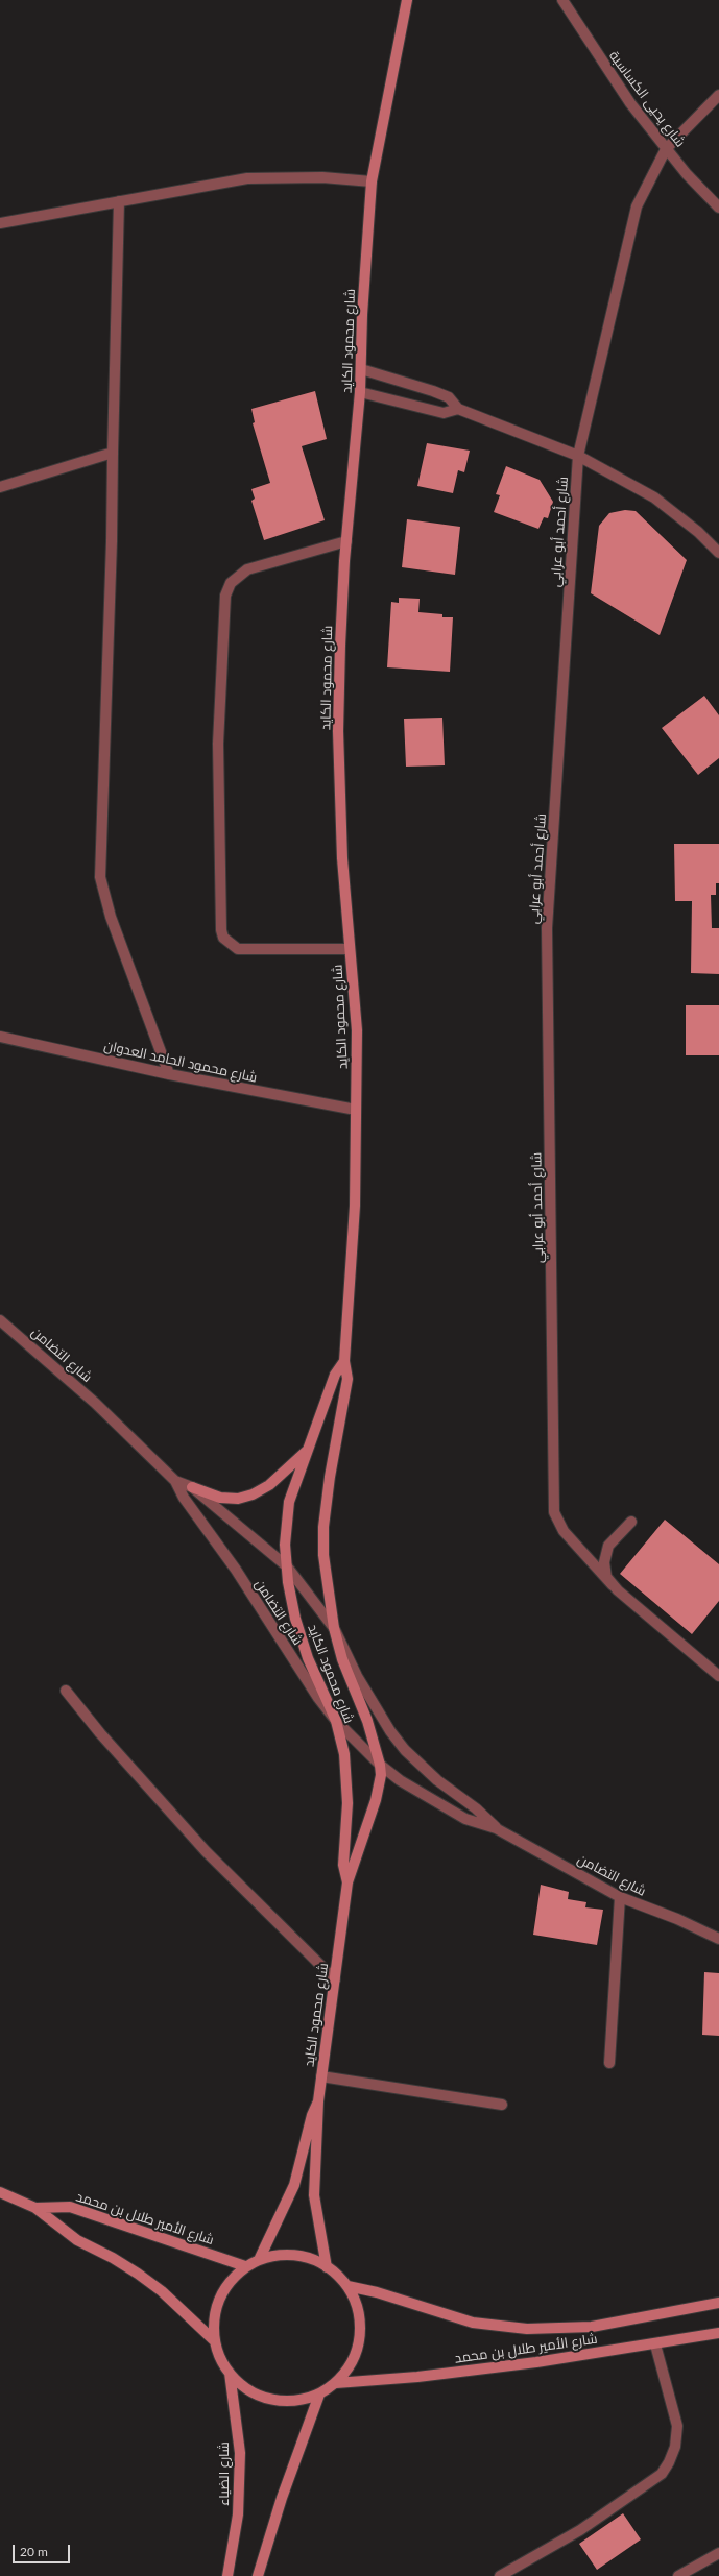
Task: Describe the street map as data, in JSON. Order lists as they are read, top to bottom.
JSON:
{
  "streets": {
    "street": [
      "شارع يحيى الكساسبة",
      "شارع محمود الكايد",
      "شارع أحمد أبو عرابي",
      "شارع محمود الحامد العدوان",
      "شارع التضامن",
      "شارع الأمير طلال بن محمد",
      "شارع الضياء"
    ]
  },
  "crossings": [
    ["شارع يحيى الكساسبة", "شارع أحمد أبو عرابي"],
    ["شارع محمود الكايد", "شارع محمود الحامد العدوان"],
    ["شارع محمود الكايد", "شارع التضامن"],
    ["شارع محمود الكايد", "شارع الأمير طلال بن محمد"],
    ["شارع محمود الكايد", "شارع الضياء"],
    ["شارع الأمير طلال بن محمد", "شارع الضياء"]
  ],
  "scale_bar": "20 m"
}
